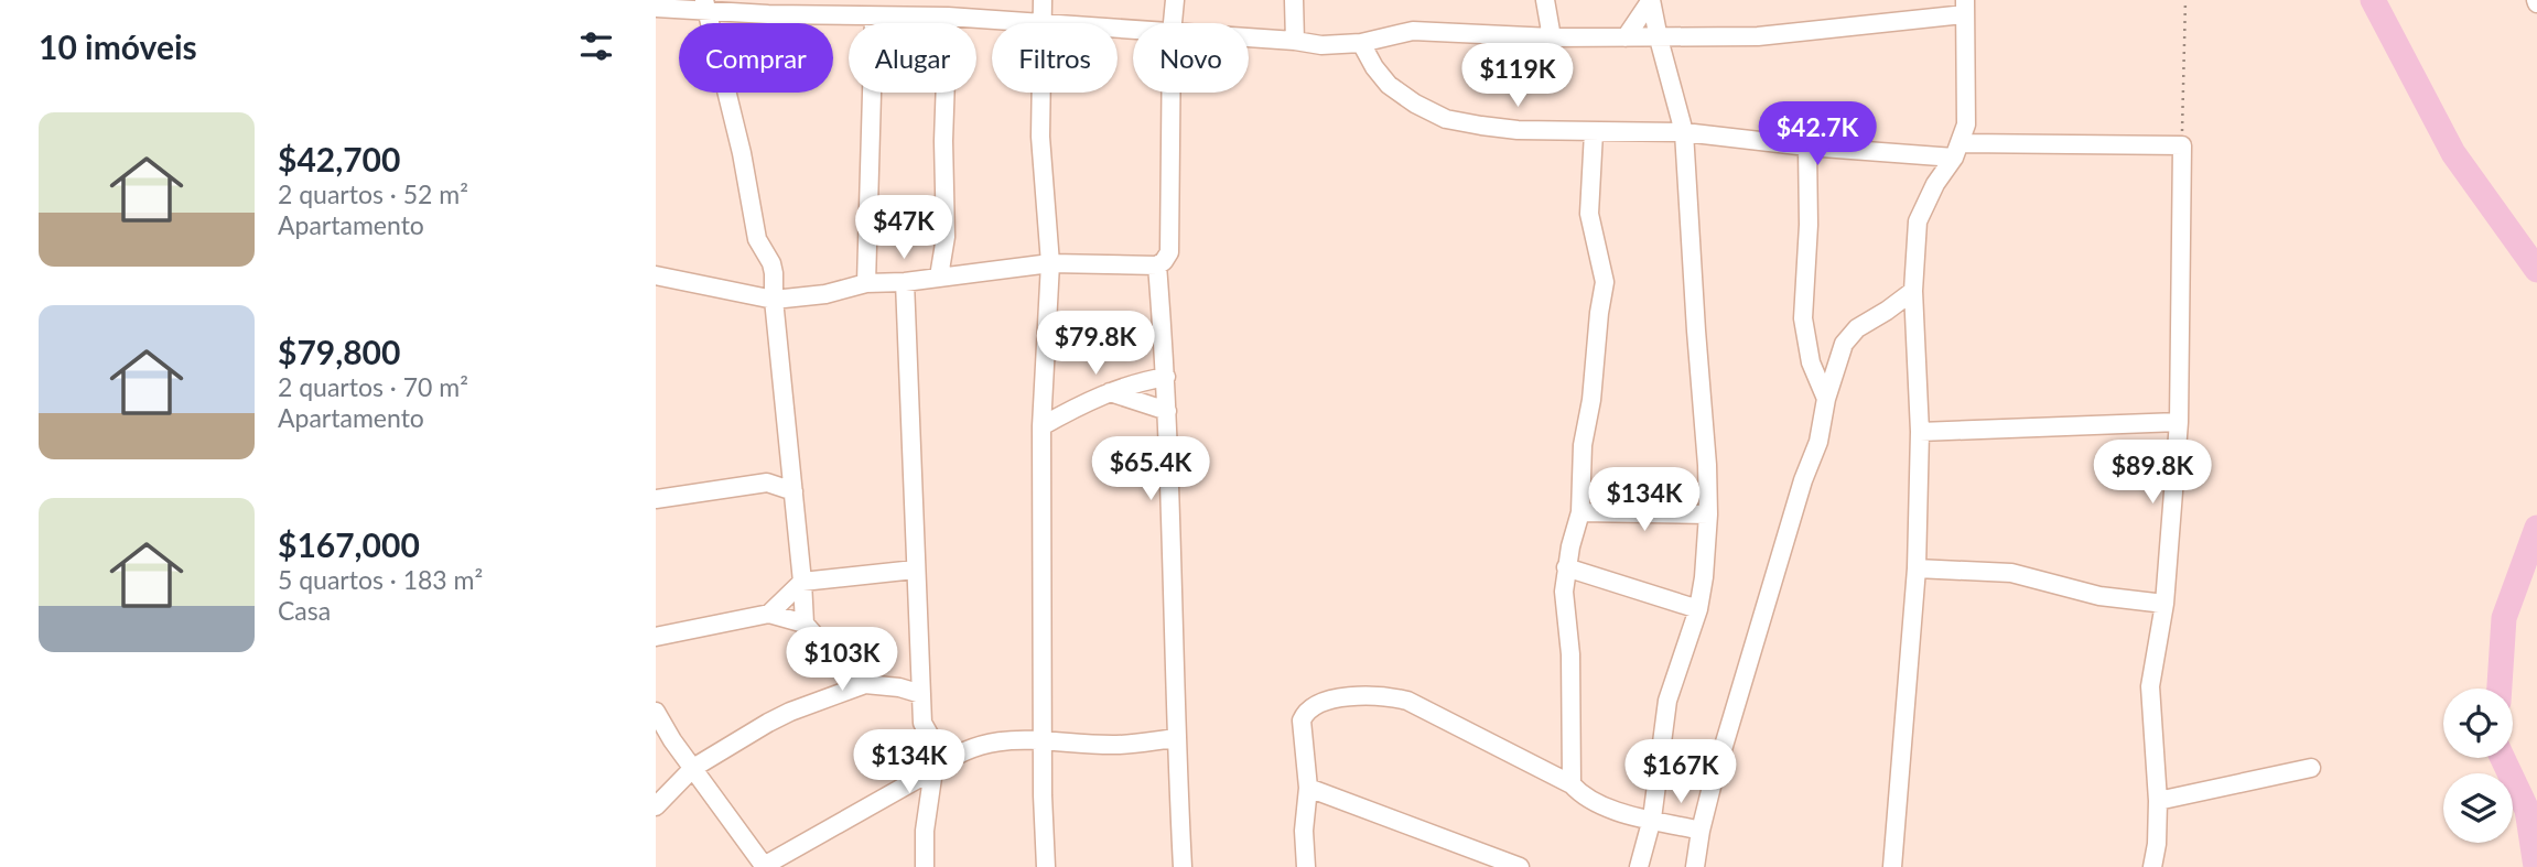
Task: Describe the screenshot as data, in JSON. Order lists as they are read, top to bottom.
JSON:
{
  "page": {
    "heading": "10 imóveis",
    "chip": [
      "Comprar",
      "Alugar",
      "Filtros",
      "Novo"
    ],
    "price": [
      "$119K",
      "$42.7K",
      "$47K",
      "$79.8K",
      "$65.4K",
      "$89.8K",
      "$134K",
      "$103K",
      "$134K",
      "$167K"
    ],
    "list": [
      {
        "name": "$42,700",
        "note": "2 quartos · 52 m² · Apartamento"
      },
      {
        "name": "$79,800",
        "note": "2 quartos · 70 m² · Apartamento"
      },
      {
        "name": "$167,000",
        "note": "5 quartos · 183 m² · Casa"
      }
    ]
  }
}
